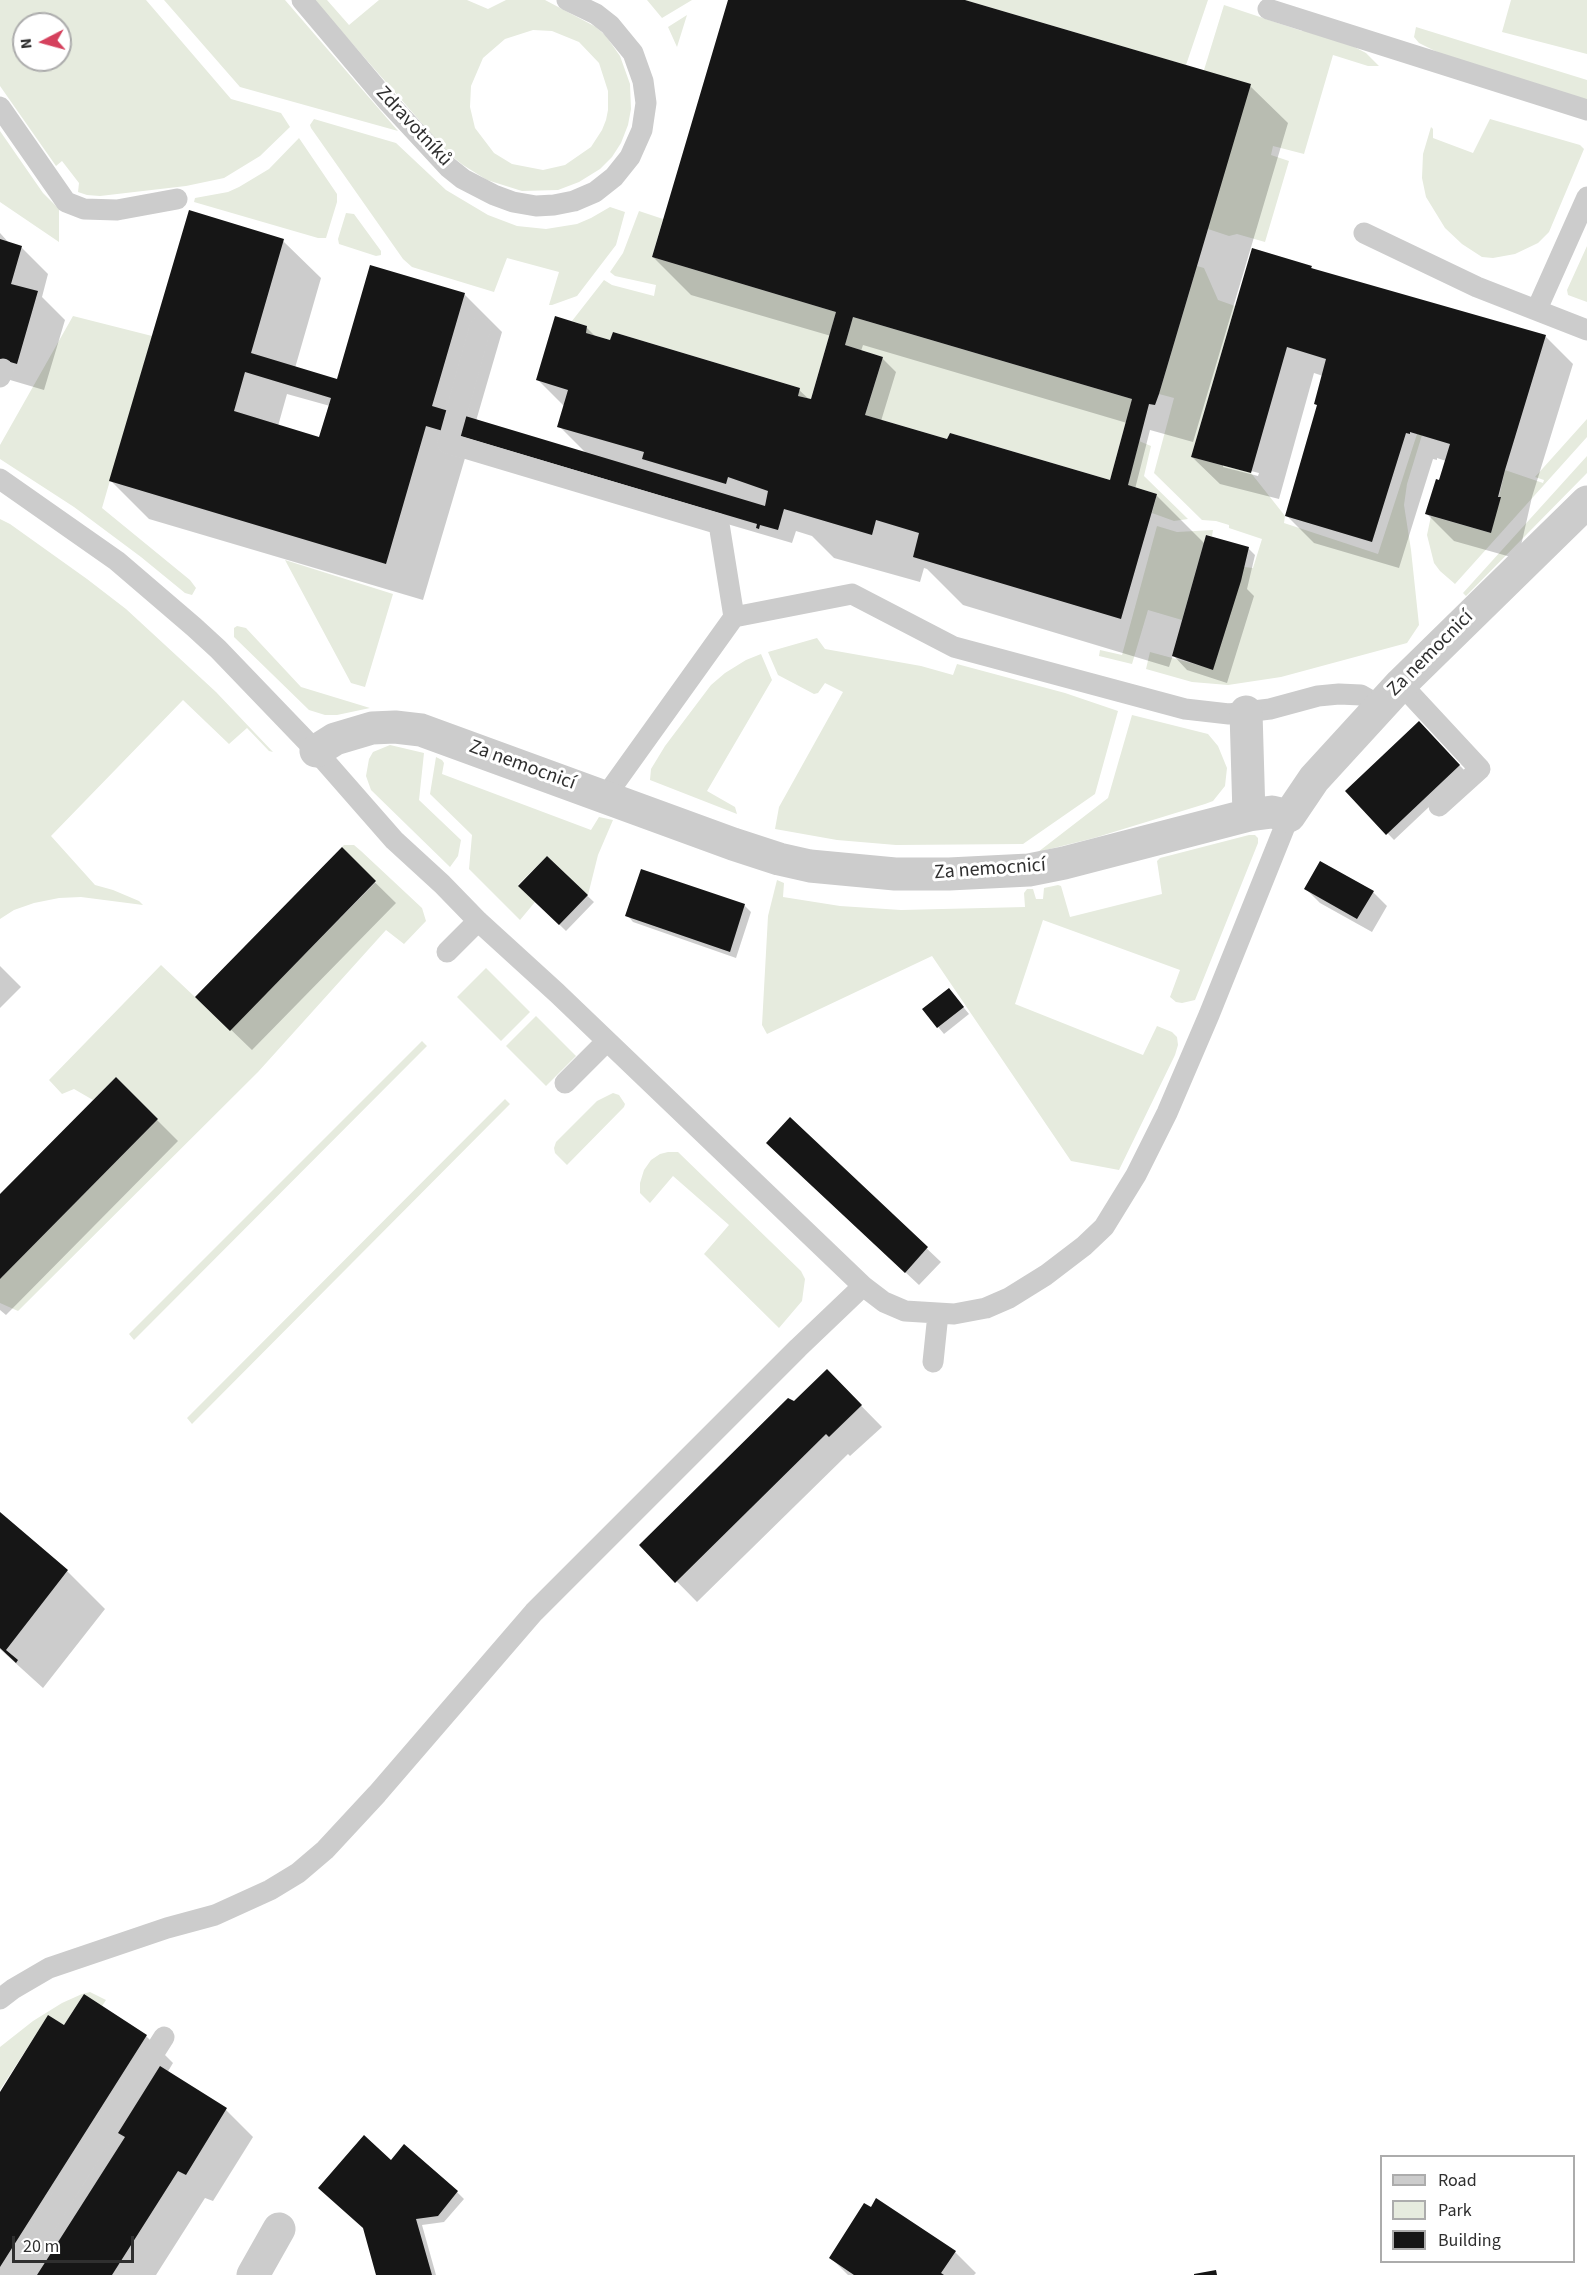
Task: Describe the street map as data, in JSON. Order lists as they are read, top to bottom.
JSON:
{
  "streets": {
    "street": ["Za nemocnicí"],
    "lane": ["Zdravotníků"]
  },
  "legend": ["Road", "Park", "Building"],
  "scale_bar": "20 m",
  "north": "left"
}
